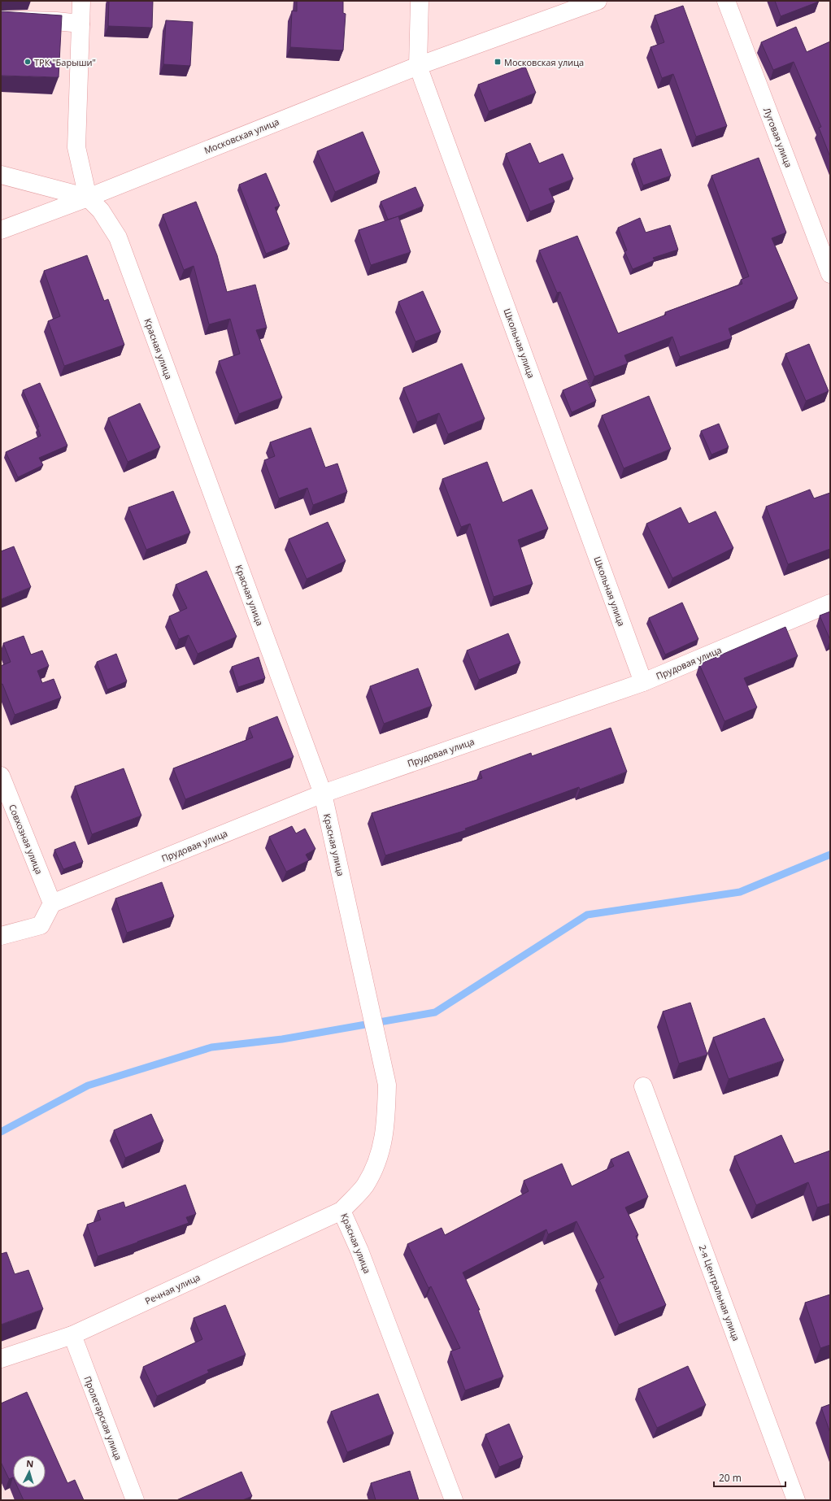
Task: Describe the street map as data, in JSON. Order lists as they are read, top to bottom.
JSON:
{
  "streets": {
    "street": [
      "Московская улица",
      "Луговая улица",
      "Школьная улица",
      "Красная улица",
      "Прудовая улица",
      "Совхозная улица",
      "Речная улица",
      "2-я Центральная улица",
      "Пролетарская улица"
    ]
  },
  "crossings": [
    ["Московская улица", "Школьная улица"],
    ["Московская улица", "Красная улица"],
    ["Школьная улица", "Прудовая улица"],
    ["Красная улица", "Прудовая улица"],
    ["Красная улица", "Речная улица"],
    ["Прудовая улица", "Совхозная улица"],
    ["Речная улица", "Пролетарская улица"]
  ],
  "places": {
    "other": ["ТРК \"Барыши\""],
    "transit": ["Московская улица"]
  },
  "scale_bar": "20 m",
  "north": "top"
}
